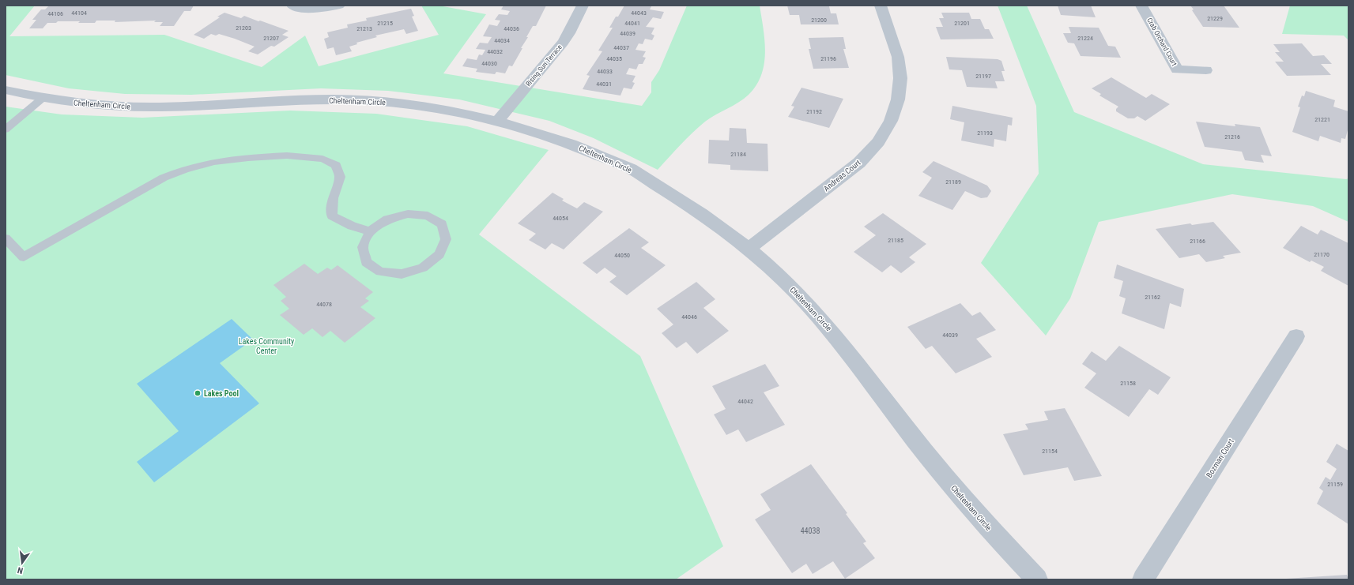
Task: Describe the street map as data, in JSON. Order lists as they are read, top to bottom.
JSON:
{
  "streets": {
    "street": [
      "Crab Orchard Court",
      "Rising Sun Terrace",
      "Cheltenham Circle",
      "Andreas Court",
      "Bozman Court"
    ]
  },
  "crossings": [
    ["Rising Sun Terrace", "Cheltenham Circle"],
    ["Cheltenham Circle", "Andreas Court"]
  ],
  "parks": ["Lakes Community Center"],
  "places": ["Lakes Pool"],
  "house_numbers": [
    "44104",
    "44043",
    "44106",
    "21229",
    "21200",
    "21215",
    "44041",
    "21201",
    "21203",
    "21213",
    "44036",
    "44039",
    "21207",
    "21224",
    "44034",
    "44037",
    "44032",
    "44035",
    "21196",
    "44030",
    "44033",
    "21197",
    "44031",
    "21192",
    "21221",
    "21193",
    "21216",
    "21184",
    "21189",
    "44054",
    "21185",
    "21166",
    "21170",
    "44050",
    "21162",
    "44078",
    "44046",
    "44039",
    "21158",
    "44042",
    "21154",
    "21159",
    "44038"
  ],
  "north": "bottom"
}
